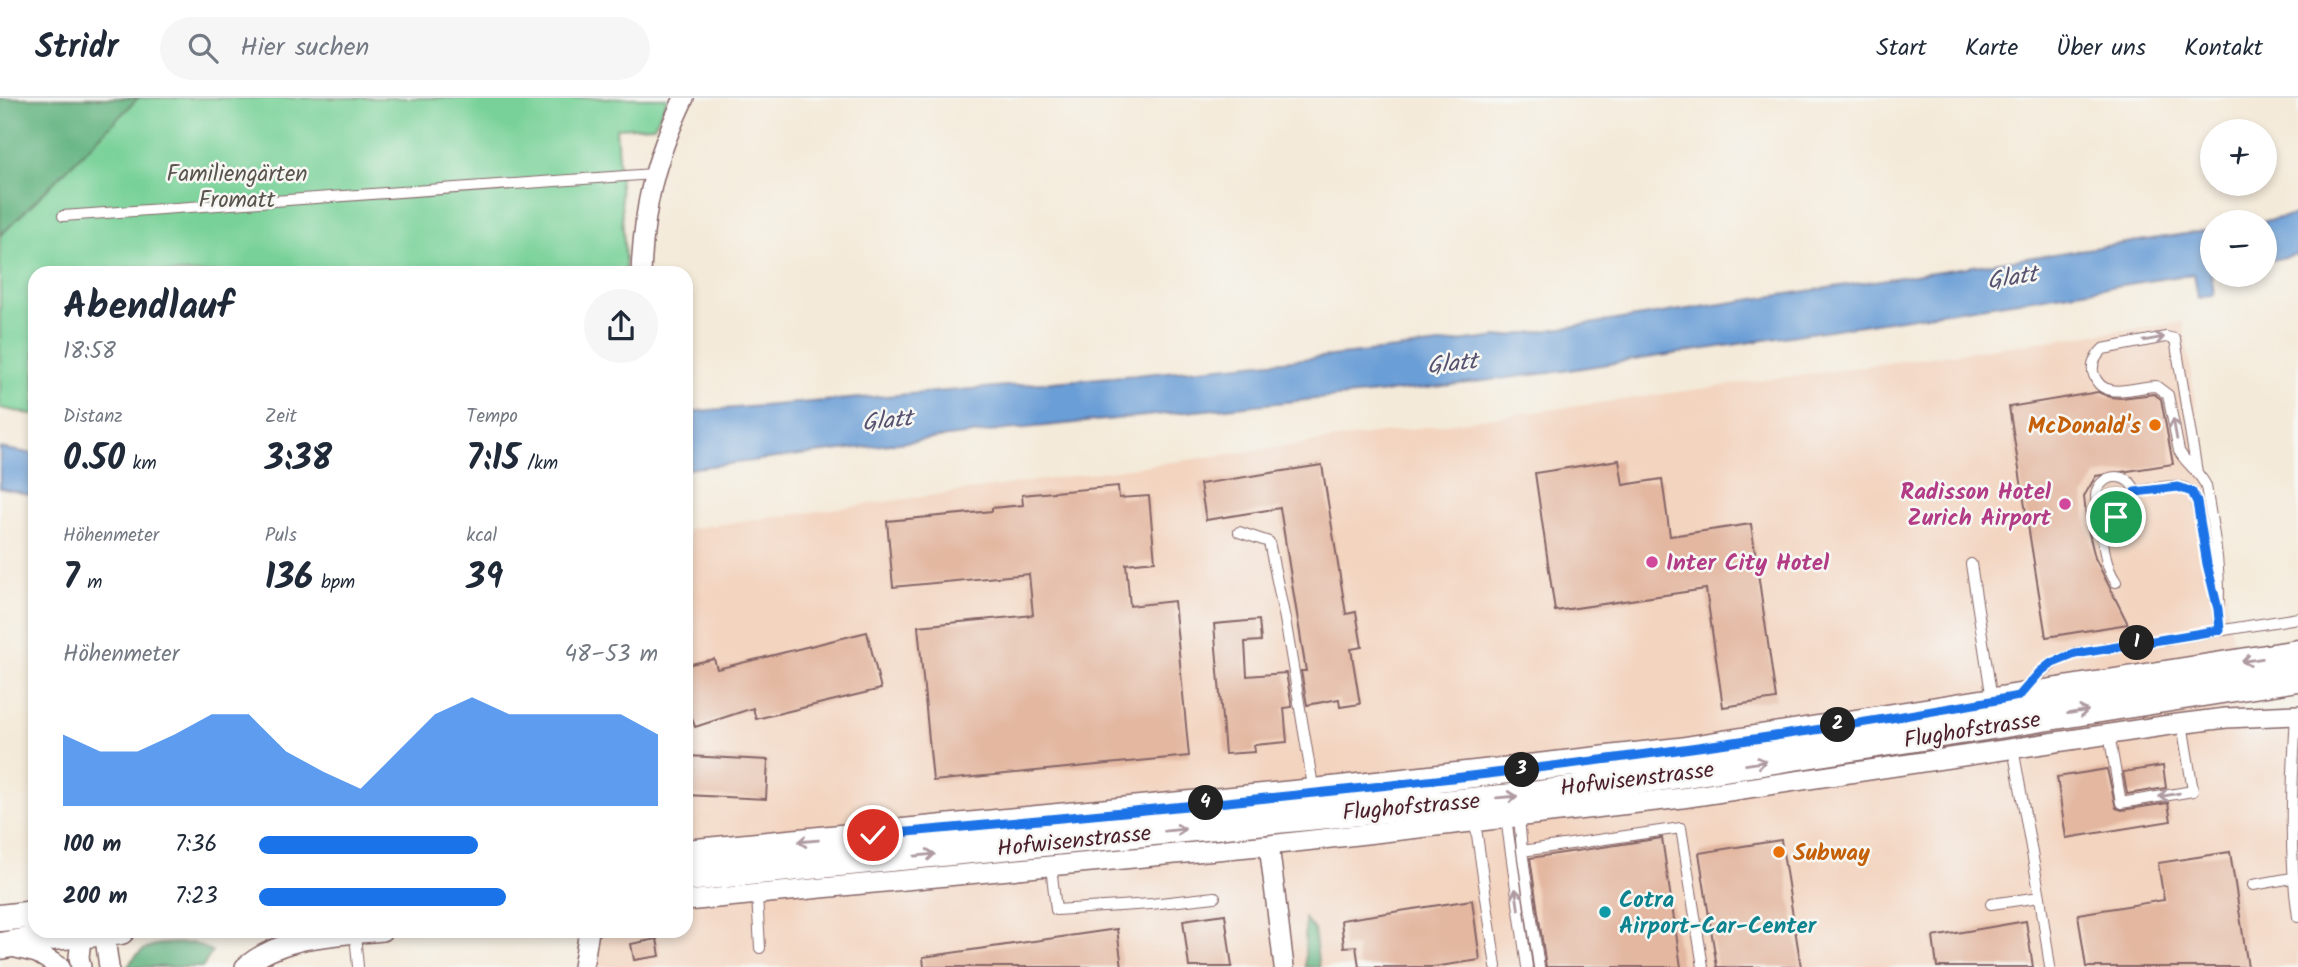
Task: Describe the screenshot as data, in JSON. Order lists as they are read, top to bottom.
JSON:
{
  "streets": {
    "main road": ["Flughofstrasse"],
    "street": ["Hofwisenstrasse"]
  },
  "water": ["Glatt"],
  "parks": ["Familiengärten Fromatt"],
  "places": [
    "McDonald's",
    "Radisson Hotel Zurich Airport",
    "Inter City Hotel",
    "Subway",
    "Cotra Airport-Car-Center"
  ],
  "page": {
    "header": "Stridr",
    "search": "Hier suchen",
    "nav": [
      "Start",
      "Karte",
      "Über uns",
      "Kontakt"
    ],
    "map_buttons": ["+", "−"],
    "heading": ["Abendlauf", "18:58"],
    "stats": [
      ["Distanz", "0.50 km"],
      ["Zeit", "3:38"],
      ["Tempo", "7:15 /km"],
      ["Höhenmeter", "7 m"],
      ["Puls", "136 bpm"],
      ["kcal", "39"]
    ],
    "chart": ["Höhenmeter", "48–53 m"],
    "pins": [
      "1",
      "2",
      "3",
      "4"
    ],
    "list": [
      {
        "name": "100 m",
        "note": "7:36"
      },
      {
        "name": "200 m",
        "note": "7:23"
      }
    ]
  }
}
